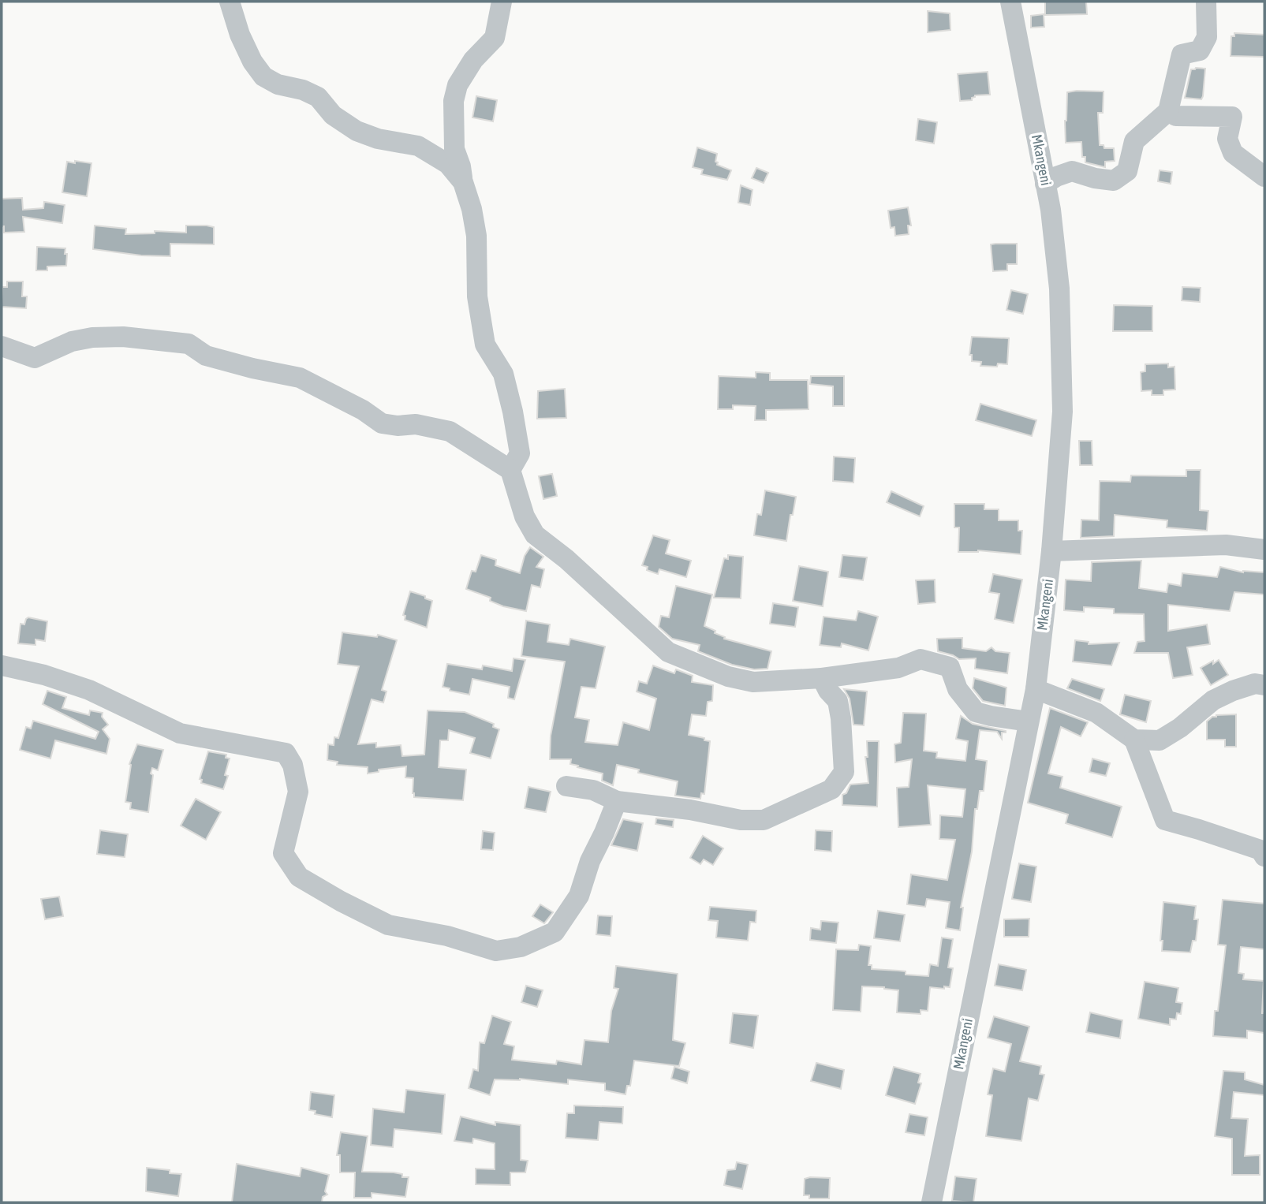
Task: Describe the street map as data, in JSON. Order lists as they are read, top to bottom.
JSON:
{
  "streets": {
    "street": ["Mkangeni"]
  }
}
